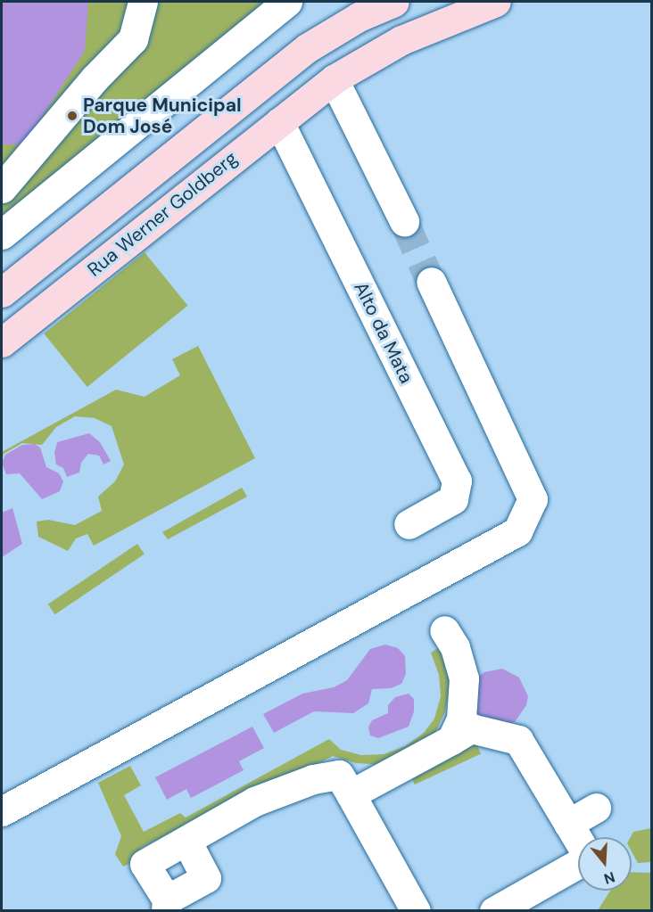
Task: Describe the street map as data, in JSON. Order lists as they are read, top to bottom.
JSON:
{
  "streets": {
    "main road": ["Rua Werner Goldberg"],
    "street": ["Alto da Mata"]
  },
  "crossings": [
    ["Rua Werner Goldberg", "Alto da Mata"]
  ],
  "places": ["Parque Municipal Dom José"],
  "north": "bottom"
}
